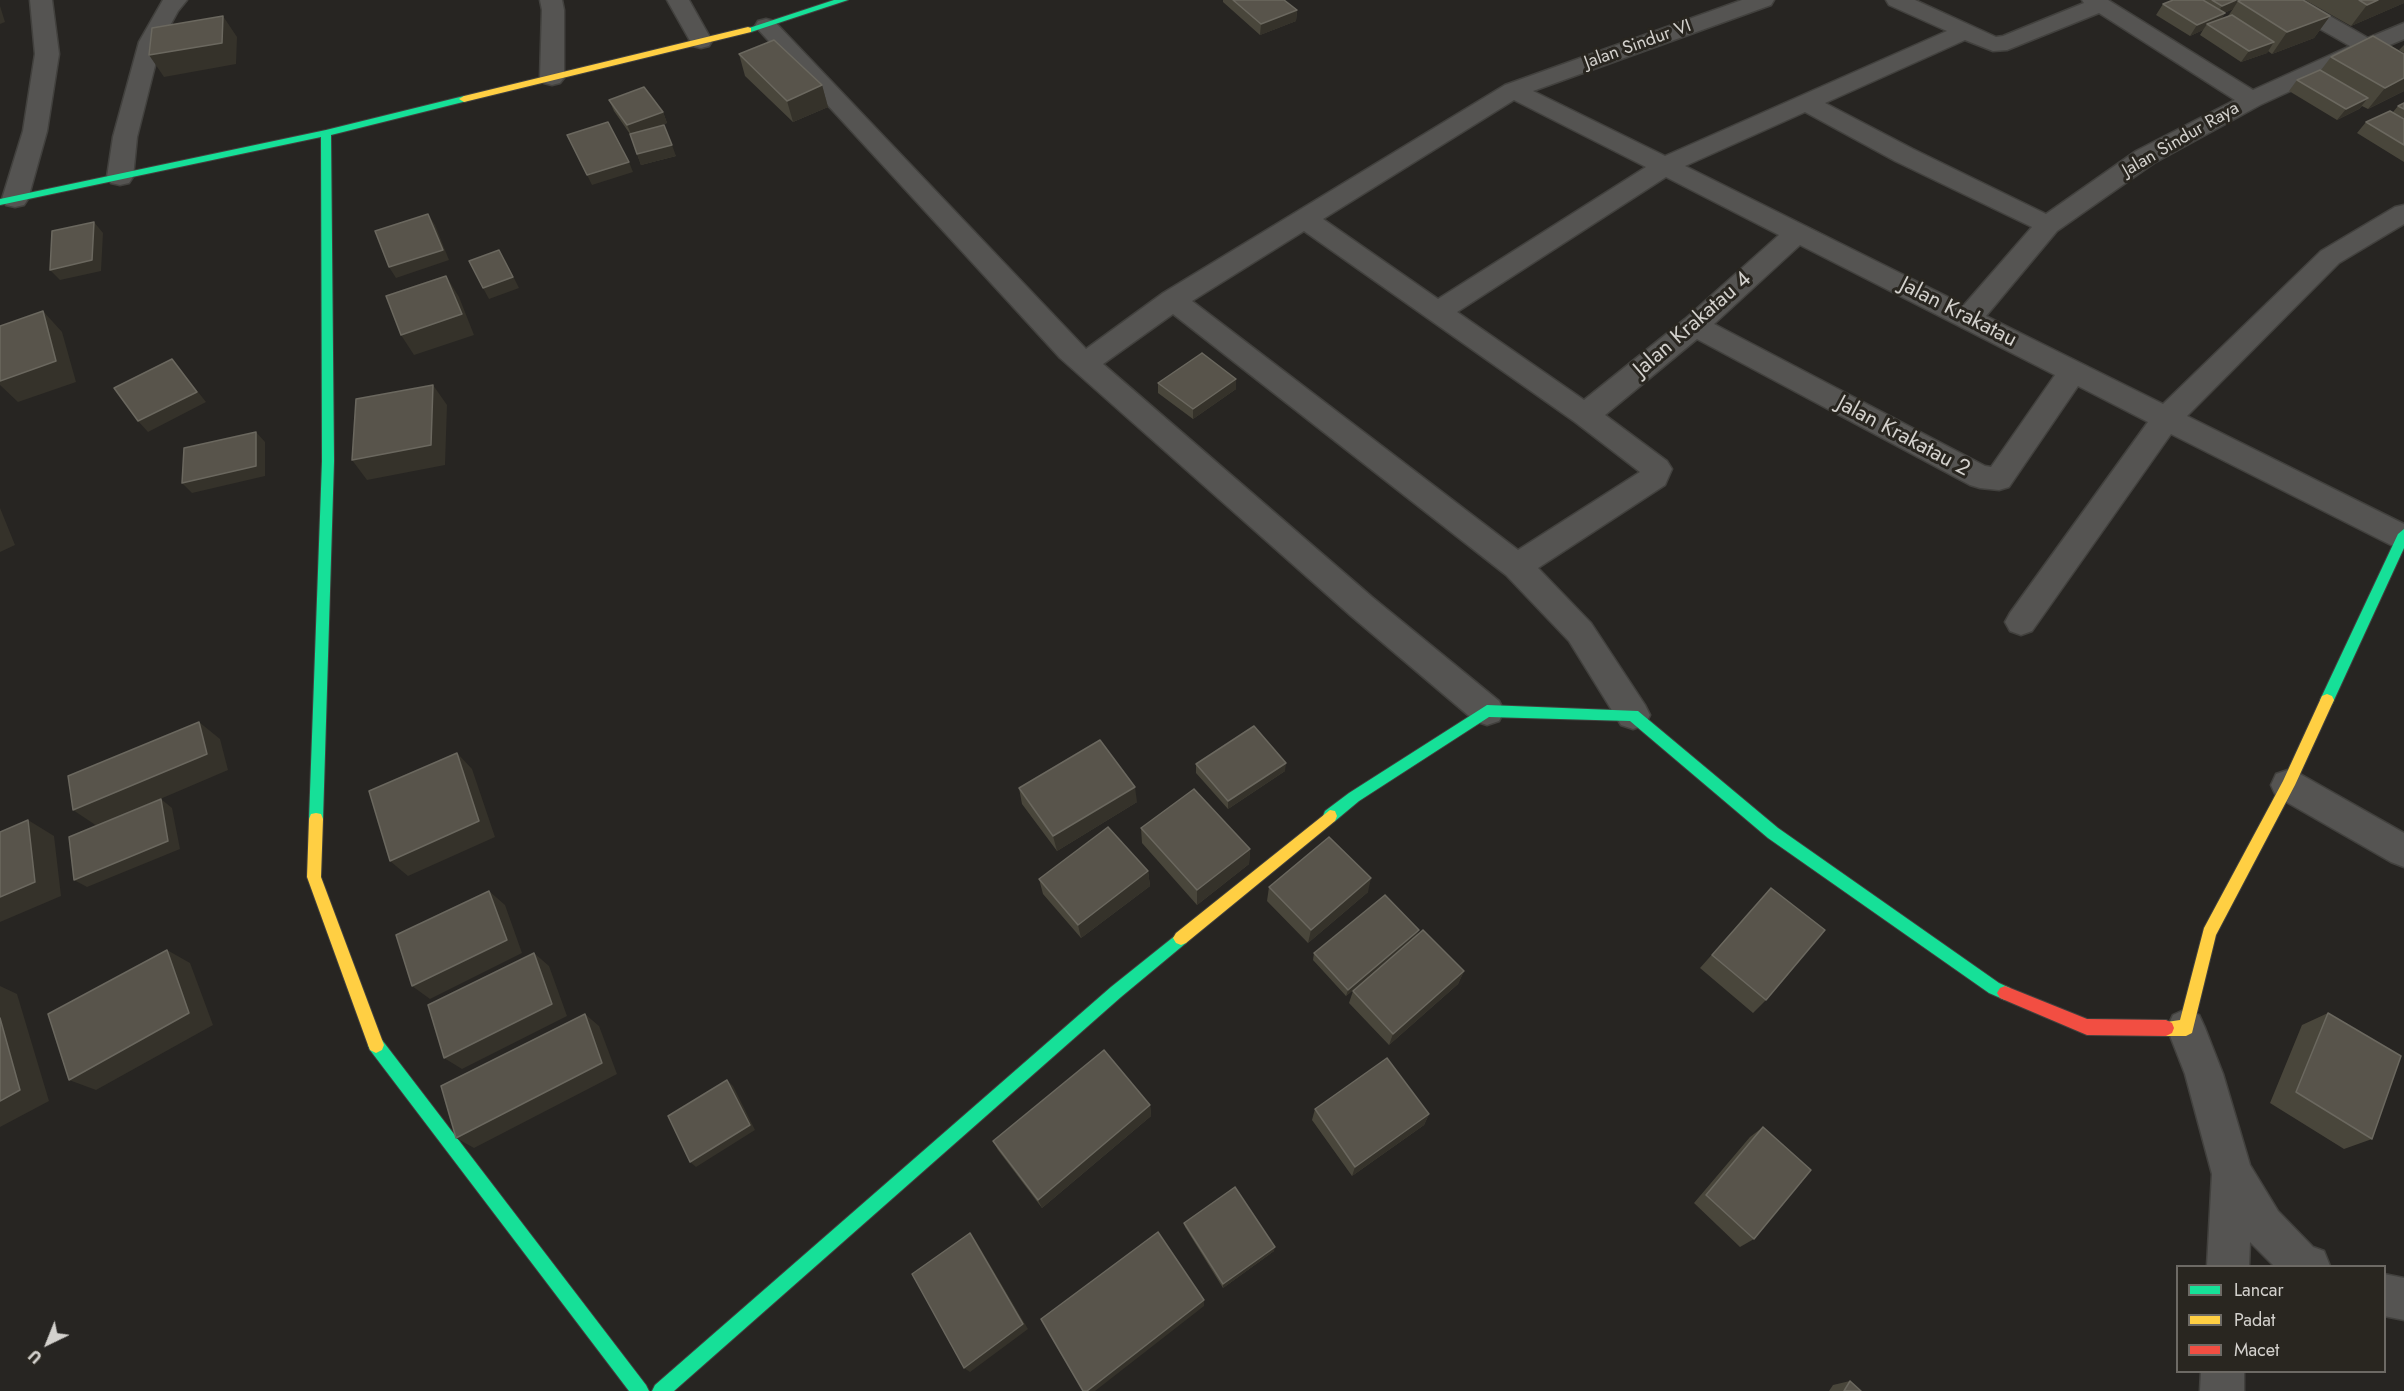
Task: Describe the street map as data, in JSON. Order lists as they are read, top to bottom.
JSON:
{
  "streets": {
    "street": [
      "Jalan Sindur VI",
      "Jalan Sindur Raya",
      "Jalan Krakatau",
      "Jalan Krakatau 4",
      "Jalan Krakatau 2"
    ]
  },
  "crossings": [
    ["Jalan Sindur VI", "Jalan Krakatau"],
    ["Jalan Sindur Raya", "Jalan Krakatau"],
    ["Jalan Krakatau", "Jalan Krakatau 4"],
    ["Jalan Krakatau", "Jalan Krakatau 2"],
    ["Jalan Krakatau 4", "Jalan Krakatau 2"]
  ],
  "legend": ["Lancar", "Padat", "Macet"],
  "north": "bottom left"
}
